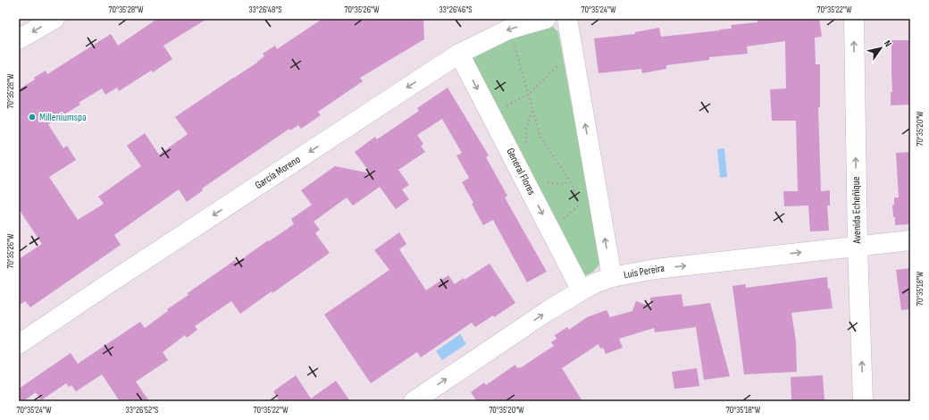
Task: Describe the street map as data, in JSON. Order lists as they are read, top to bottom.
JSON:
{
  "streets": {
    "street": [
      "General Flores",
      "García Moreno",
      "Avenida Echeñique",
      "Luis Pereira"
    ]
  },
  "crossings": [
    ["General Flores", "García Moreno"],
    ["General Flores", "Luis Pereira"],
    ["Avenida Echeñique", "Luis Pereira"]
  ],
  "one_way": ["García Moreno", "Avenida Echeñique", "Luis Pereira"],
  "places": ["Milleniumspa"],
  "north": "top right",
  "coordinates": [
    "70°35'28\"W",
    "33°26'48\"S",
    "70°35'26\"W",
    "33°26'46\"S",
    "70°35'24\"W",
    "70°35'22\"W",
    "70°35'20\"W",
    "70°35'18\"W",
    "33°26'52\"S"
  ]
}
